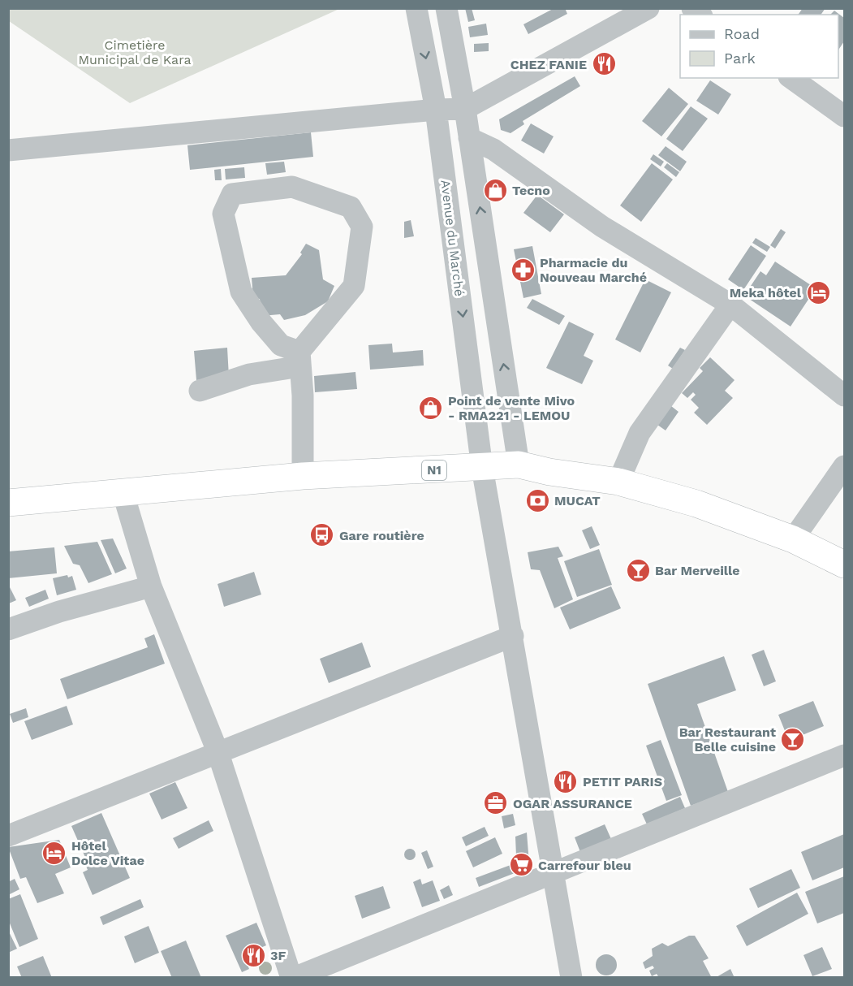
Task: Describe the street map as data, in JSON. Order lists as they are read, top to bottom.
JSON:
{
  "streets": {
    "highway": ["N1"],
    "street": ["Avenue du Marché"]
  },
  "crossings": [
    ["Avenue du Marché", "N1"]
  ],
  "parks": ["Cimetière Municipal de Kara"],
  "places": {
    "restaurant": ["CHEZ FANIE", "PETIT PARIS", "3F"],
    "shop": ["Tecno", "Point de vente Mivo - RMA221 - LEMOU"],
    "pharmacy": ["Pharmacie du Nouveau Marché"],
    "hotel": ["Meka hôtel", "Hôtel Dolce Vitae"],
    "bank": ["MUCAT"],
    "bus stop": ["Gare routière"],
    "bar": ["Bar Merveille", "Bar Restaurant Belle cuisine"],
    "office": ["OGAR ASSURANCE"],
    "supermarket": ["Carrefour bleu"]
  },
  "legend": ["Road", "Park"]
}
